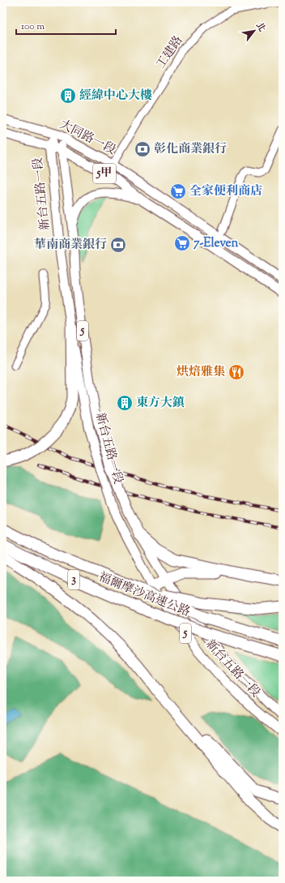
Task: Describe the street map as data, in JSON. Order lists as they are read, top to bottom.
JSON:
{
  "streets": {
    "highway": ["3", "福爾摩沙高速公路"],
    "main road": [
      "大同路一段",
      "5甲",
      "新台五路一段",
      "5"
    ],
    "street": ["工建路"]
  },
  "crossings": [
    ["工建路", "大同路一段"],
    ["大同路一段", "新台五路一段"],
    ["新台五路一段", "福爾摩沙高速公路"]
  ],
  "places": {
    "building": ["經緯中心大樓", "東方大鎮"],
    "bank": ["彰化商業銀行", "華南商業銀行"],
    "supermarket": ["全家便利商店", "7-Eleven"],
    "restaurant": ["烘焙雅集"]
  },
  "scale_bar": "100 m",
  "north": "top right"
}
